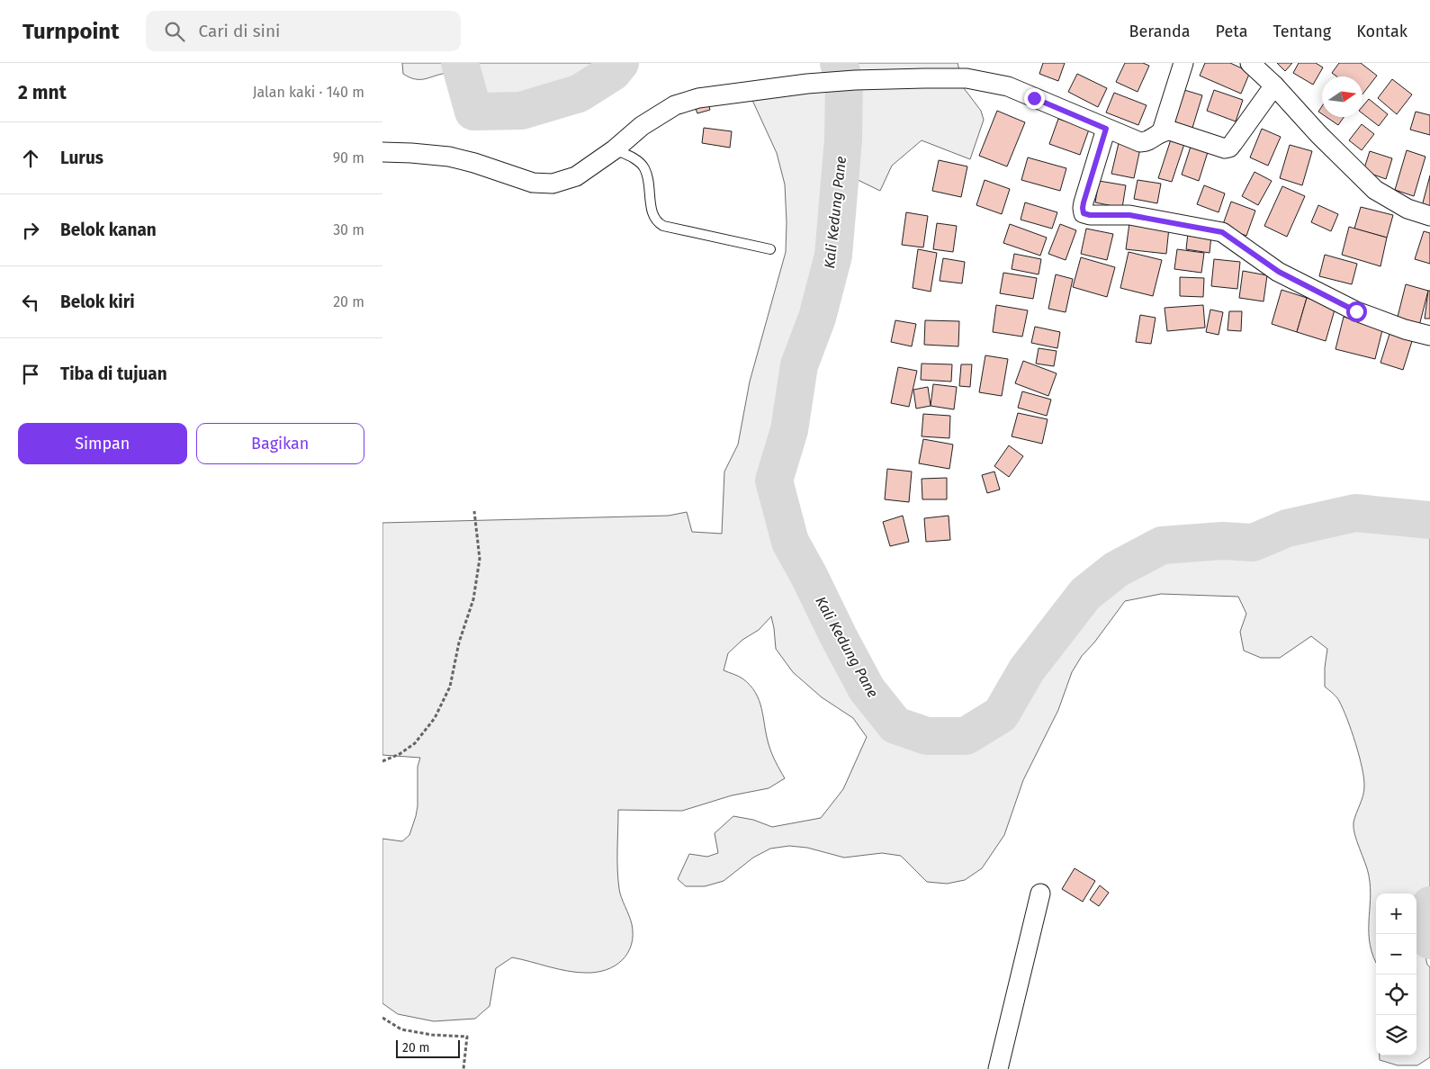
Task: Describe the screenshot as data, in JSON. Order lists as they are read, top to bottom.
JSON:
{
  "water": ["Kali Kedung Pane"],
  "scale_bar": "20 m",
  "north": "right",
  "page": {
    "header": "Turnpoint",
    "search": "Cari di sini",
    "nav": [
      "Beranda",
      "Peta",
      "Tentang",
      "Kontak"
    ],
    "heading": ["2 mnt", "Jalan kaki · 140 m"],
    "list": [
      ["Lurus", "90 m"],
      ["Belok kanan", "30 m"],
      ["Belok kiri", "20 m"],
      "Tiba di tujuan"
    ],
    "buttons": ["Simpan", "Bagikan"],
    "map_buttons": ["+", "−"],
    "scale": "20 m"
  }
}
